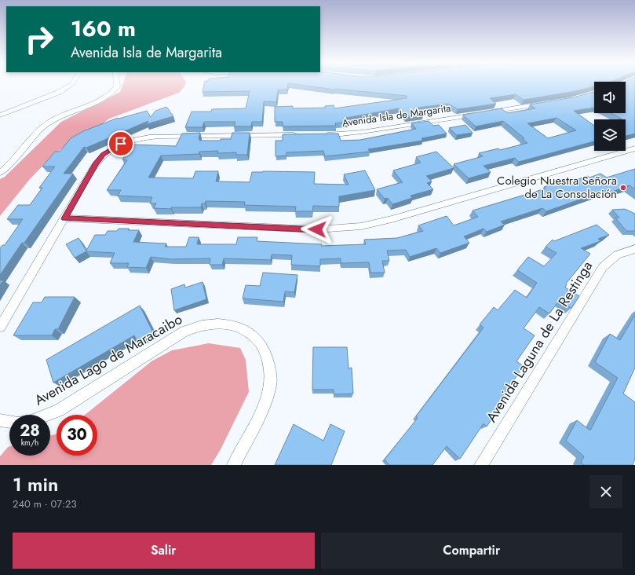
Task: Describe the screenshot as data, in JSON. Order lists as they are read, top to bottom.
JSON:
{
  "streets": {
    "street": ["Avenida Isla de Margarita", "Avenida Laguna de La Restinga", "Avenida Lago de Maracaibo"]
  },
  "places": ["Colegio Nuestra Señora de La Consolación"],
  "page": {
    "turn": ["160 m", "Avenida Isla de Margarita"],
    "speed": "28 km/h",
    "limit": "30",
    "heading": ["1 min", "240 m · 07:23"],
    "buttons": ["Salir", "Compartir"]
  }
}
